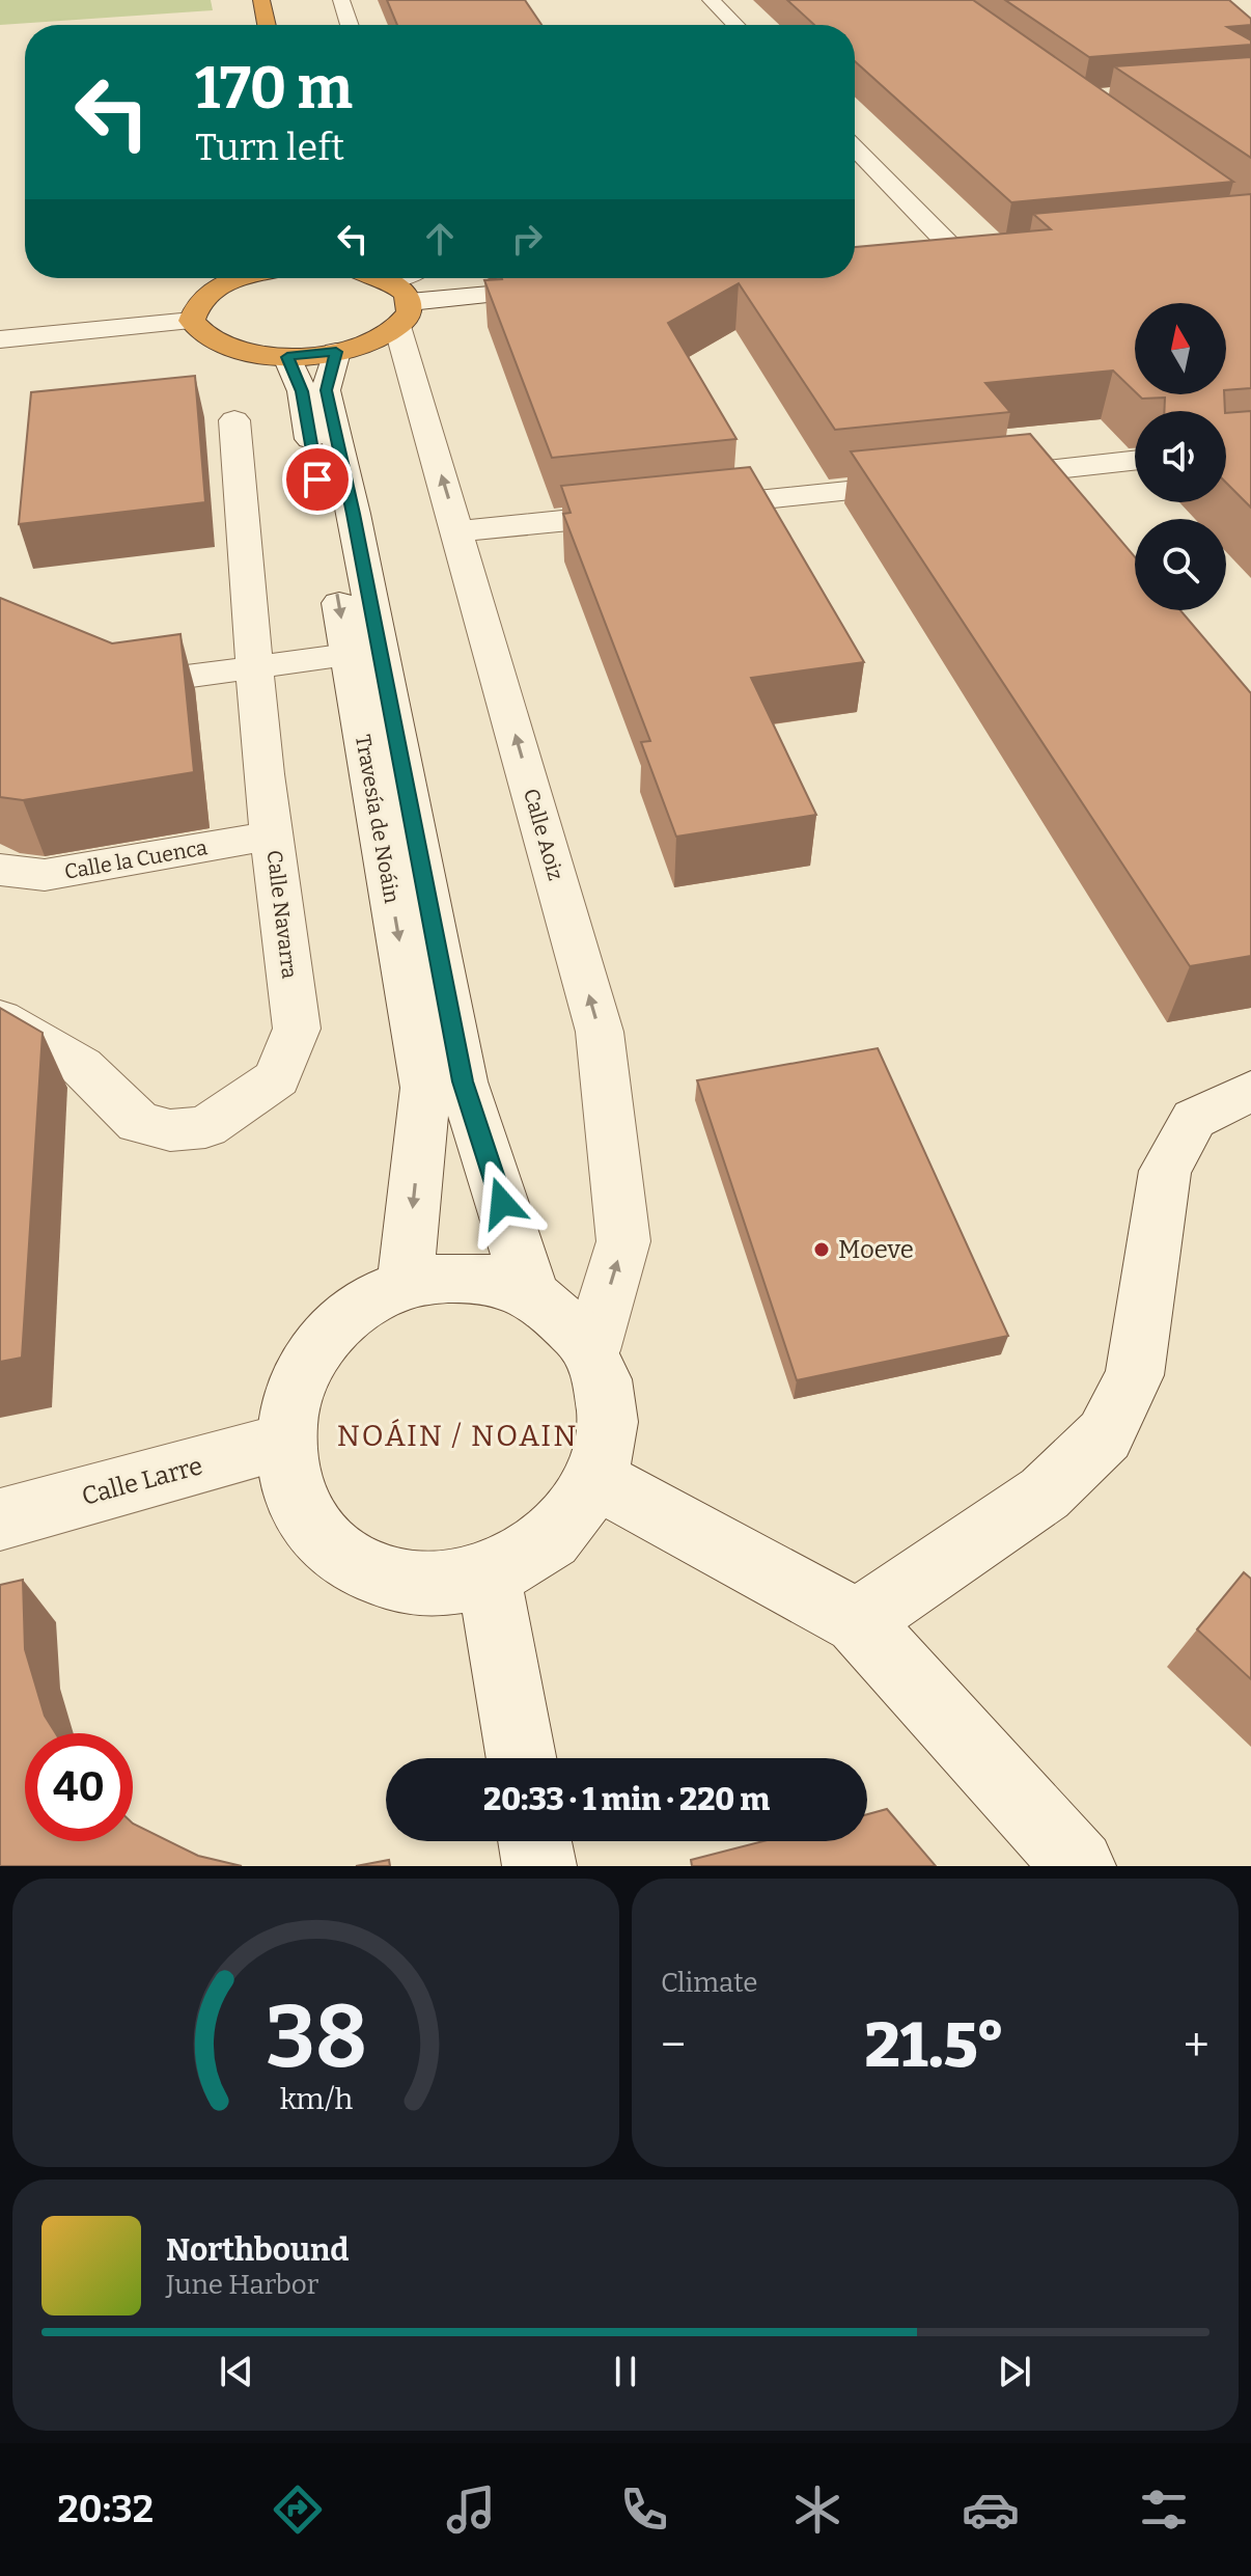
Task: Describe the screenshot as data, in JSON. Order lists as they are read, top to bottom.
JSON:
{
  "streets": {
    "street": [
      "Travesía de Noáin",
      "Calle Aoiz",
      "Calle la Cuenca",
      "Calle Navarra",
      "Calle Larre"
    ]
  },
  "crossings": [
    ["Calle la Cuenca", "Calle Navarra"]
  ],
  "one_way": ["Calle Aoiz"],
  "districts": ["NOÁIN / NOAIN"],
  "places": ["Moeve"],
  "north": "top",
  "page": {
    "turn": ["170 m", "Turn left"],
    "limit": "40",
    "trip": "20:33 · 1 min · 220 m",
    "tile": "Climate",
    "heat": ["−", "21.5°", "+"],
    "song": ["Northbound", "June Harbor"],
    "tabs": "20:32",
    "gauge": ["38", "km/h"]
  }
}
